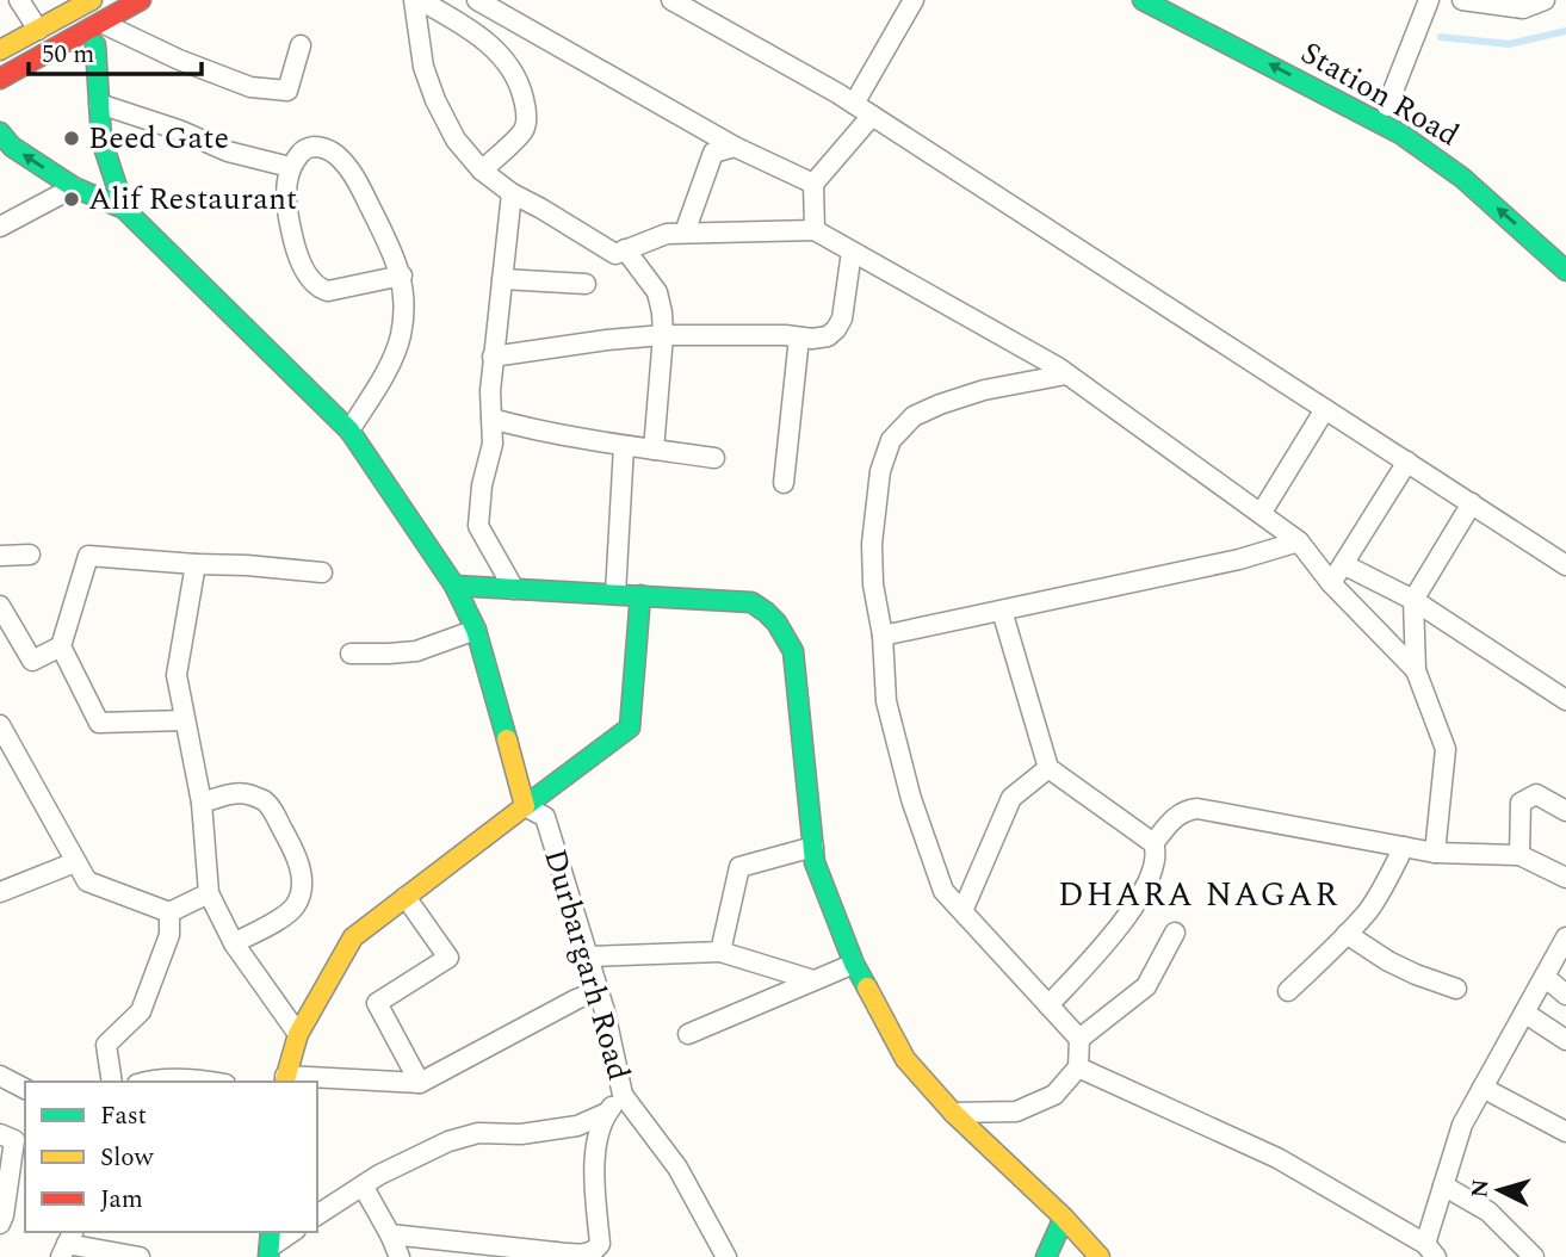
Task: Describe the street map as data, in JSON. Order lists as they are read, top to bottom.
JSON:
{
  "streets": {
    "main road": ["Station Road"],
    "street": ["Durbargarh Road"]
  },
  "districts": ["DHARA NAGAR"],
  "places": ["Beed Gate", "Alif Restaurant"],
  "legend": ["Fast", "Slow", "Jam"],
  "scale_bar": "50 m",
  "north": "left"
}
